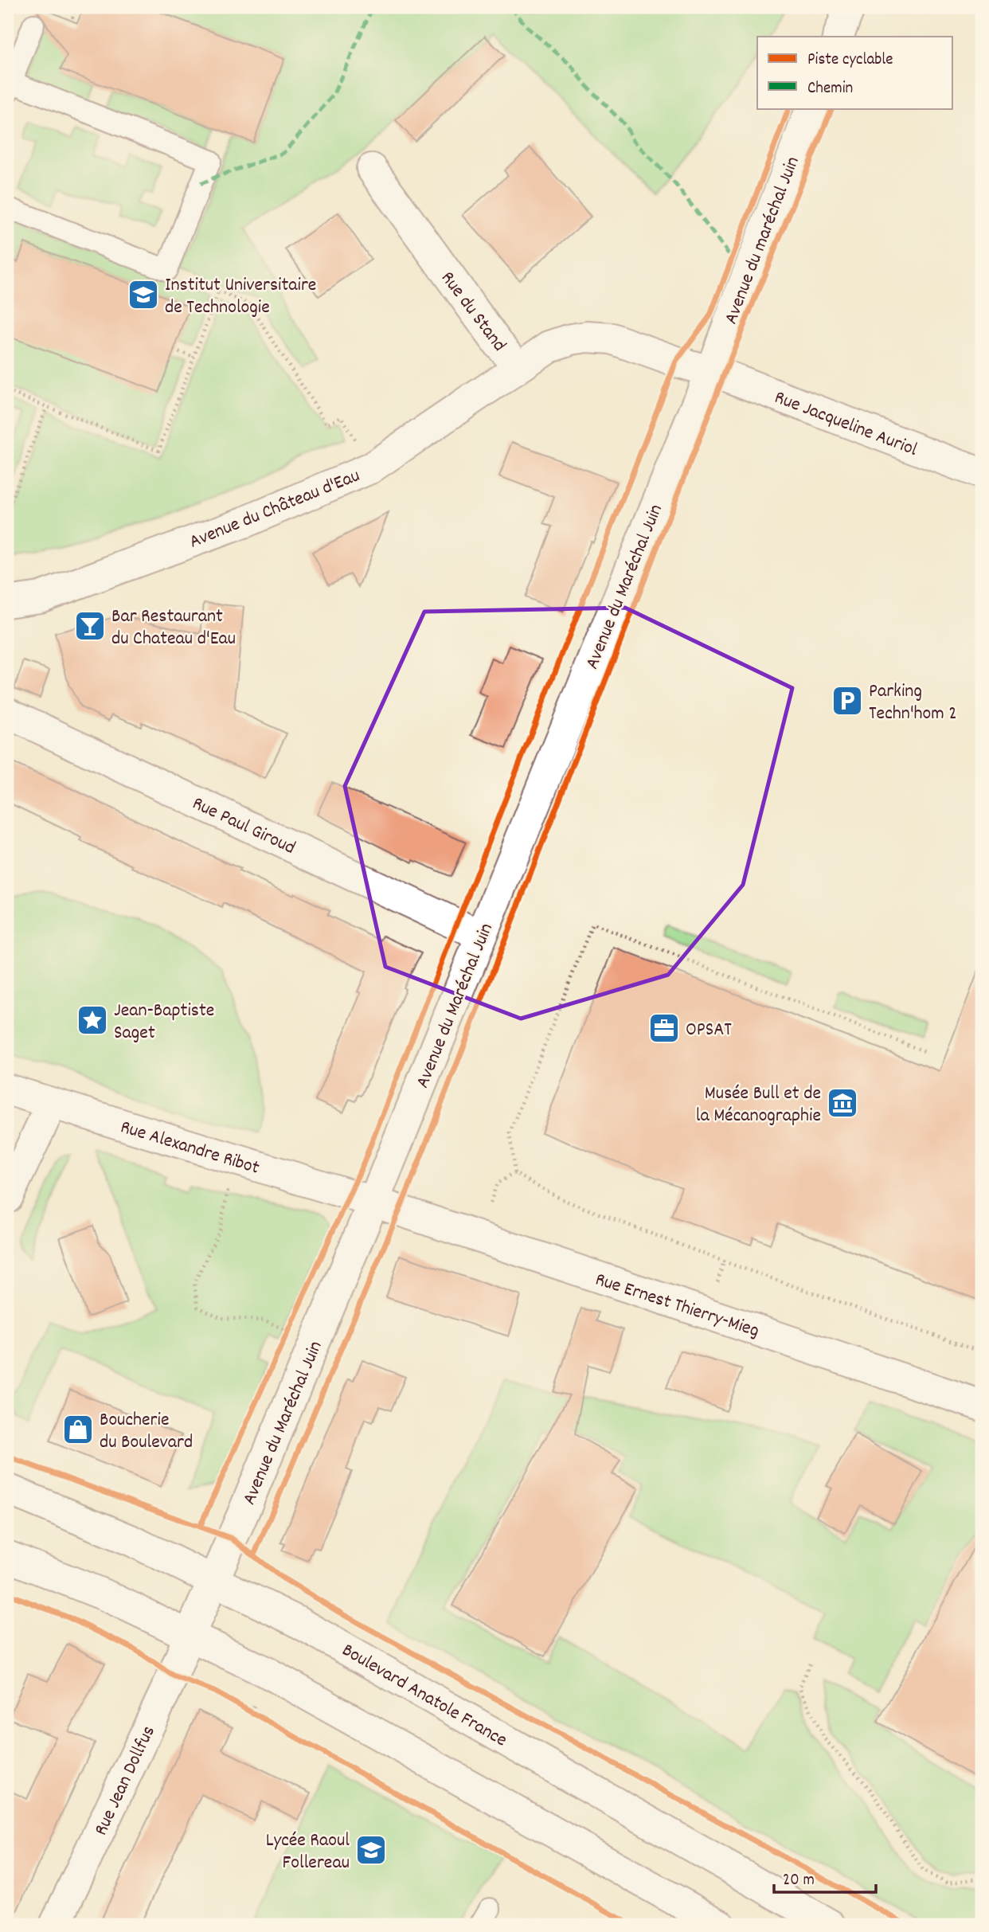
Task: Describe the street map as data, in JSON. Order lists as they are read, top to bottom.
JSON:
{
  "streets": {
    "street": [
      "Avenue du maréchal Juin",
      "Rue du Stand",
      "Rue Jacqueline Auriol",
      "Avenue du Château d'Eau",
      "Avenue du Maréchal Juin",
      "Rue Paul Giroud",
      "Rue Alexandre Ribot",
      "Rue Ernest Thierry-Mieg",
      "Boulevard Anatole France",
      "Rue Jean Dollfus"
    ]
  },
  "crossings": [
    ["Avenue du maréchal Juin", "Rue du Stand"],
    ["Avenue du maréchal Juin", "Rue Jacqueline Auriol"],
    ["Avenue du maréchal Juin", "Avenue du Maréchal Juin"],
    ["Rue du Stand", "Rue Jacqueline Auriol"],
    ["Rue du Stand", "Avenue du Château d'Eau"],
    ["Rue du Stand", "Avenue du Maréchal Juin"],
    ["Rue Jacqueline Auriol", "Avenue du Maréchal Juin"],
    ["Avenue du Maréchal Juin", "Rue Paul Giroud"],
    ["Avenue du Maréchal Juin", "Rue Alexandre Ribot"],
    ["Avenue du Maréchal Juin", "Rue Ernest Thierry-Mieg"],
    ["Avenue du Maréchal Juin", "Boulevard Anatole France"],
    ["Avenue du Maréchal Juin", "Rue Jean Dollfus"],
    ["Rue Alexandre Ribot", "Rue Ernest Thierry-Mieg"]
  ],
  "places": {
    "school or university": ["Institut Universitaire de Technologie", "Lycée Raoul Follereau"],
    "bar": ["Bar Restaurant du Chateau d'Eau"],
    "parking": ["Parking Techn'hom 2"],
    "place": ["Jean-Baptiste Saget"],
    "office": ["OPSAT"],
    "museum": ["Musée Bull et de la Mécanographie"],
    "shop": ["Boucherie du Boulevard"]
  },
  "legend": ["Piste cyclable", "Chemin"],
  "scale_bar": "20 m"
}
